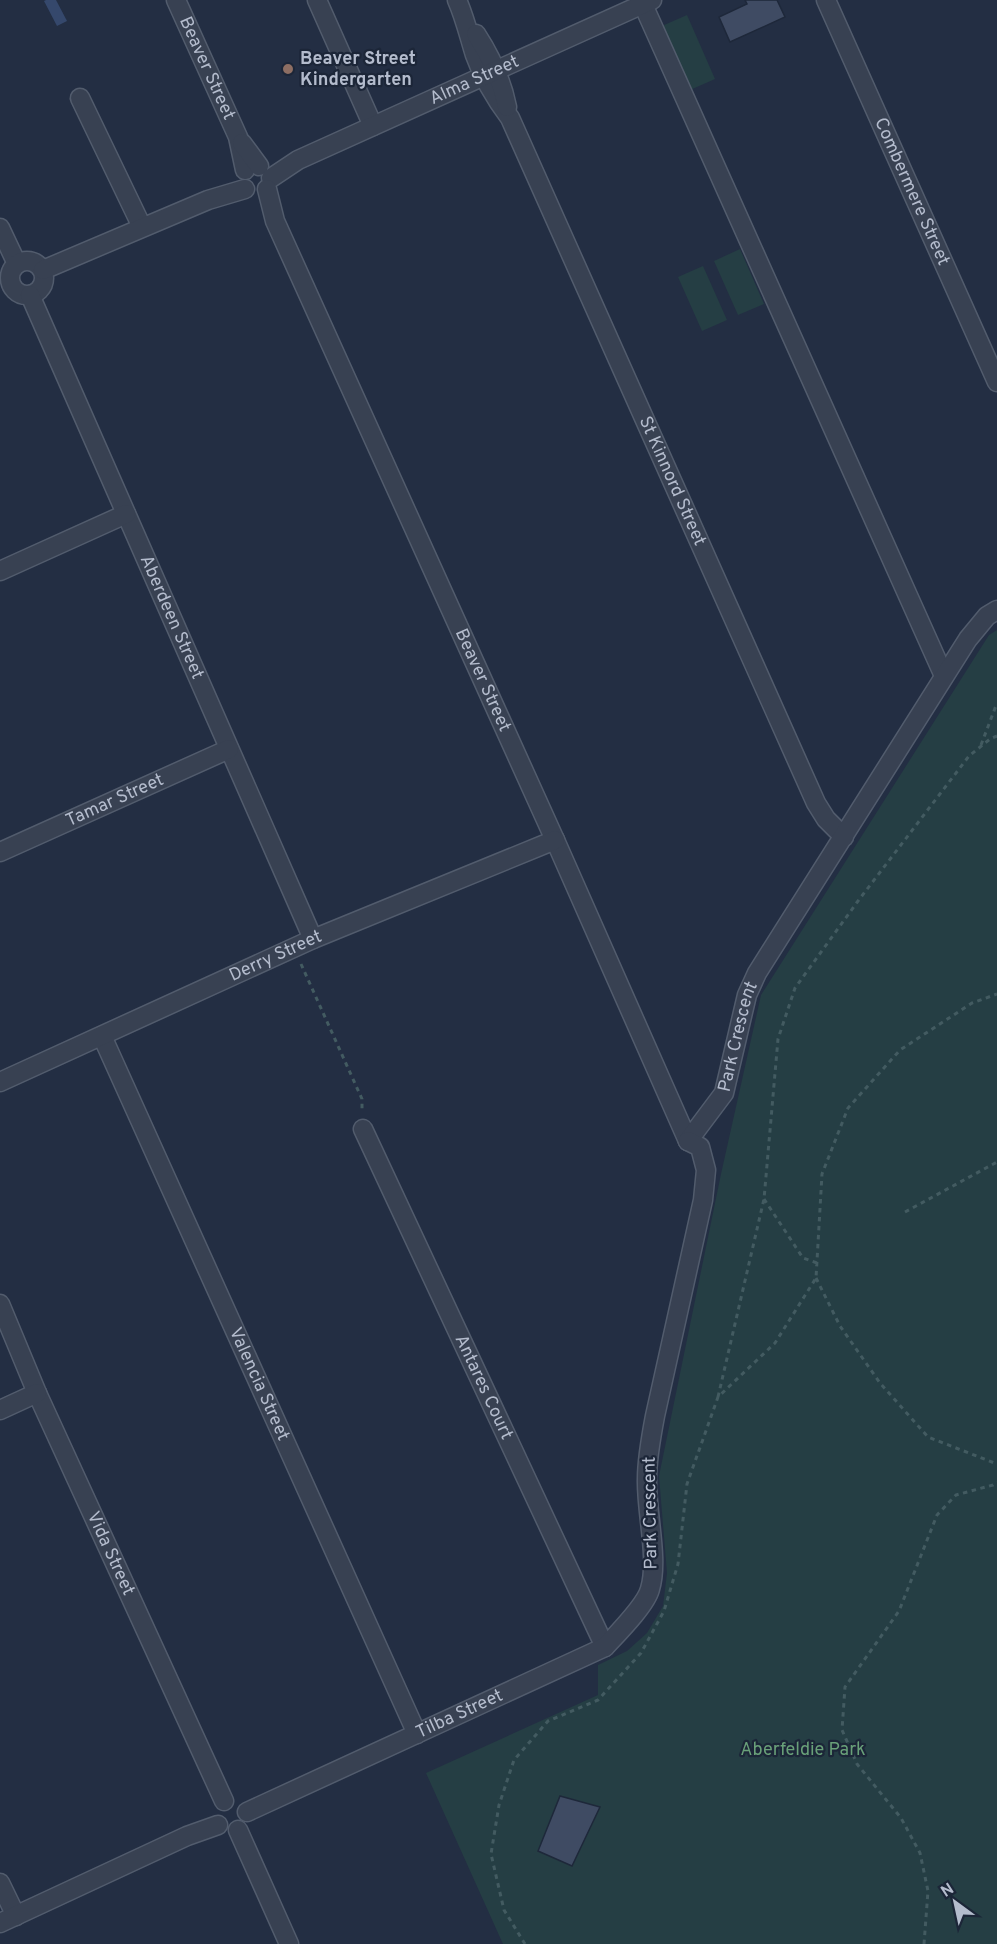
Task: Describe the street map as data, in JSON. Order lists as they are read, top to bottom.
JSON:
{
  "streets": {
    "street": [
      "Beaver Street",
      "Alma Street",
      "Combermere Street",
      "St Kinnord Street",
      "Aberdeen Street",
      "Tamar Street",
      "Derry Street",
      "Park Crescent",
      "Valencia Street",
      "Antares Court",
      "Vida Street",
      "Tilba Street"
    ]
  },
  "crossings": [
    ["Beaver Street", "Alma Street"],
    ["Beaver Street", "Derry Street"],
    ["Beaver Street", "Park Crescent"],
    ["Alma Street", "St Kinnord Street"],
    ["Alma Street", "Aberdeen Street"],
    ["St Kinnord Street", "Park Crescent"],
    ["Aberdeen Street", "Tamar Street"],
    ["Aberdeen Street", "Derry Street"],
    ["Derry Street", "Valencia Street"],
    ["Park Crescent", "Tilba Street"],
    ["Valencia Street", "Tilba Street"],
    ["Antares Court", "Tilba Street"],
    ["Vida Street", "Tilba Street"]
  ],
  "parks": ["Aberfeldie Park"],
  "places": ["Beaver Street Kindergarten"],
  "north": "top left"
}
